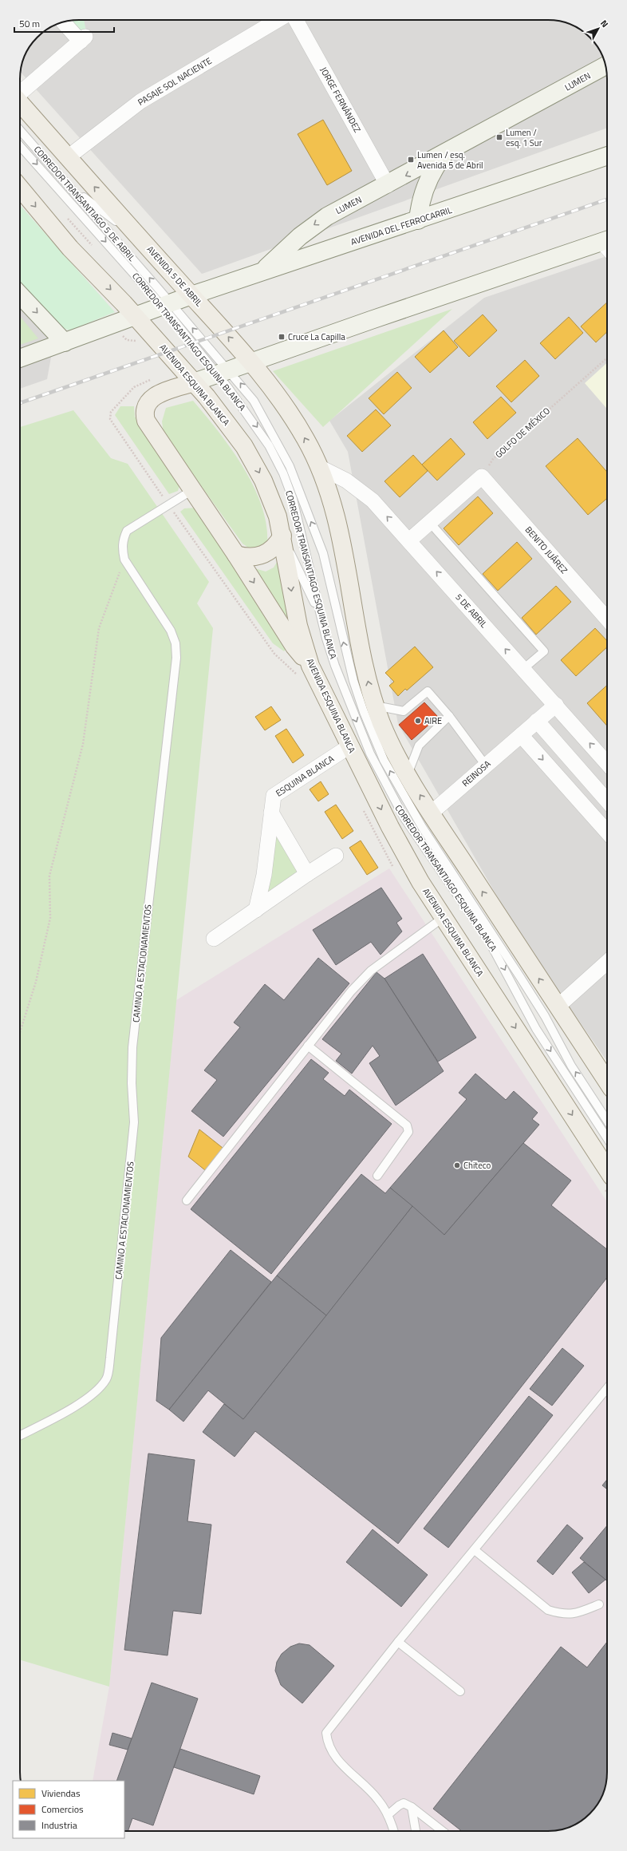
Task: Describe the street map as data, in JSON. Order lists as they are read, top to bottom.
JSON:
{
  "streets": {
    "main road": ["AVENIDA 5 DE ABRIL", "AVENIDA ESQUINA BLANCA"],
    "street": [
      "PASAJE SOL NACIENTE",
      "LUMEN",
      "JORGE FERNÁNDEZ",
      "AVENIDA DEL FERROCARRIL",
      "BENITO JUÁREZ",
      "5 DE ABRIL",
      "REINOSA",
      "ESQUINA BLANCA"
    ],
    "lane": ["CORREDOR TRANSANTIAGO 5 DE ABRIL", "CORREDOR TRANSANTIAGO ESQUINA BLANCA", "CAMINO A ESTACIONAMIENTOS"],
    "path": ["GOLFO DE MÉXICO"]
  },
  "crossings": [
    ["PASAJE SOL NACIENTE", "AVENIDA 5 DE ABRIL"],
    ["LUMEN", "JORGE FERNÁNDEZ"],
    ["LUMEN", "AVENIDA DEL FERROCARRIL"],
    ["CORREDOR TRANSANTIAGO 5 DE ABRIL", "CORREDOR TRANSANTIAGO ESQUINA BLANCA"],
    ["AVENIDA DEL FERROCARRIL", "AVENIDA 5 DE ABRIL"],
    ["AVENIDA 5 DE ABRIL", "5 DE ABRIL"],
    ["AVENIDA ESQUINA BLANCA", "ESQUINA BLANCA"],
    ["GOLFO DE MÉXICO", "BENITO JUÁREZ"],
    ["5 DE ABRIL", "REINOSA"]
  ],
  "one_way": ["AVENIDA 5 DE ABRIL"],
  "places": {
    "transit": ["Lumen / esq. 1 Sur", "Lumen / esq. Avenida 5 de Abril", "Cruce La Capilla"],
    "other": ["AIRE", "Chiteco"]
  },
  "legend": ["Viviendas", "Comercios", "Industria"],
  "scale_bar": "50 m",
  "north": "top right"
}
